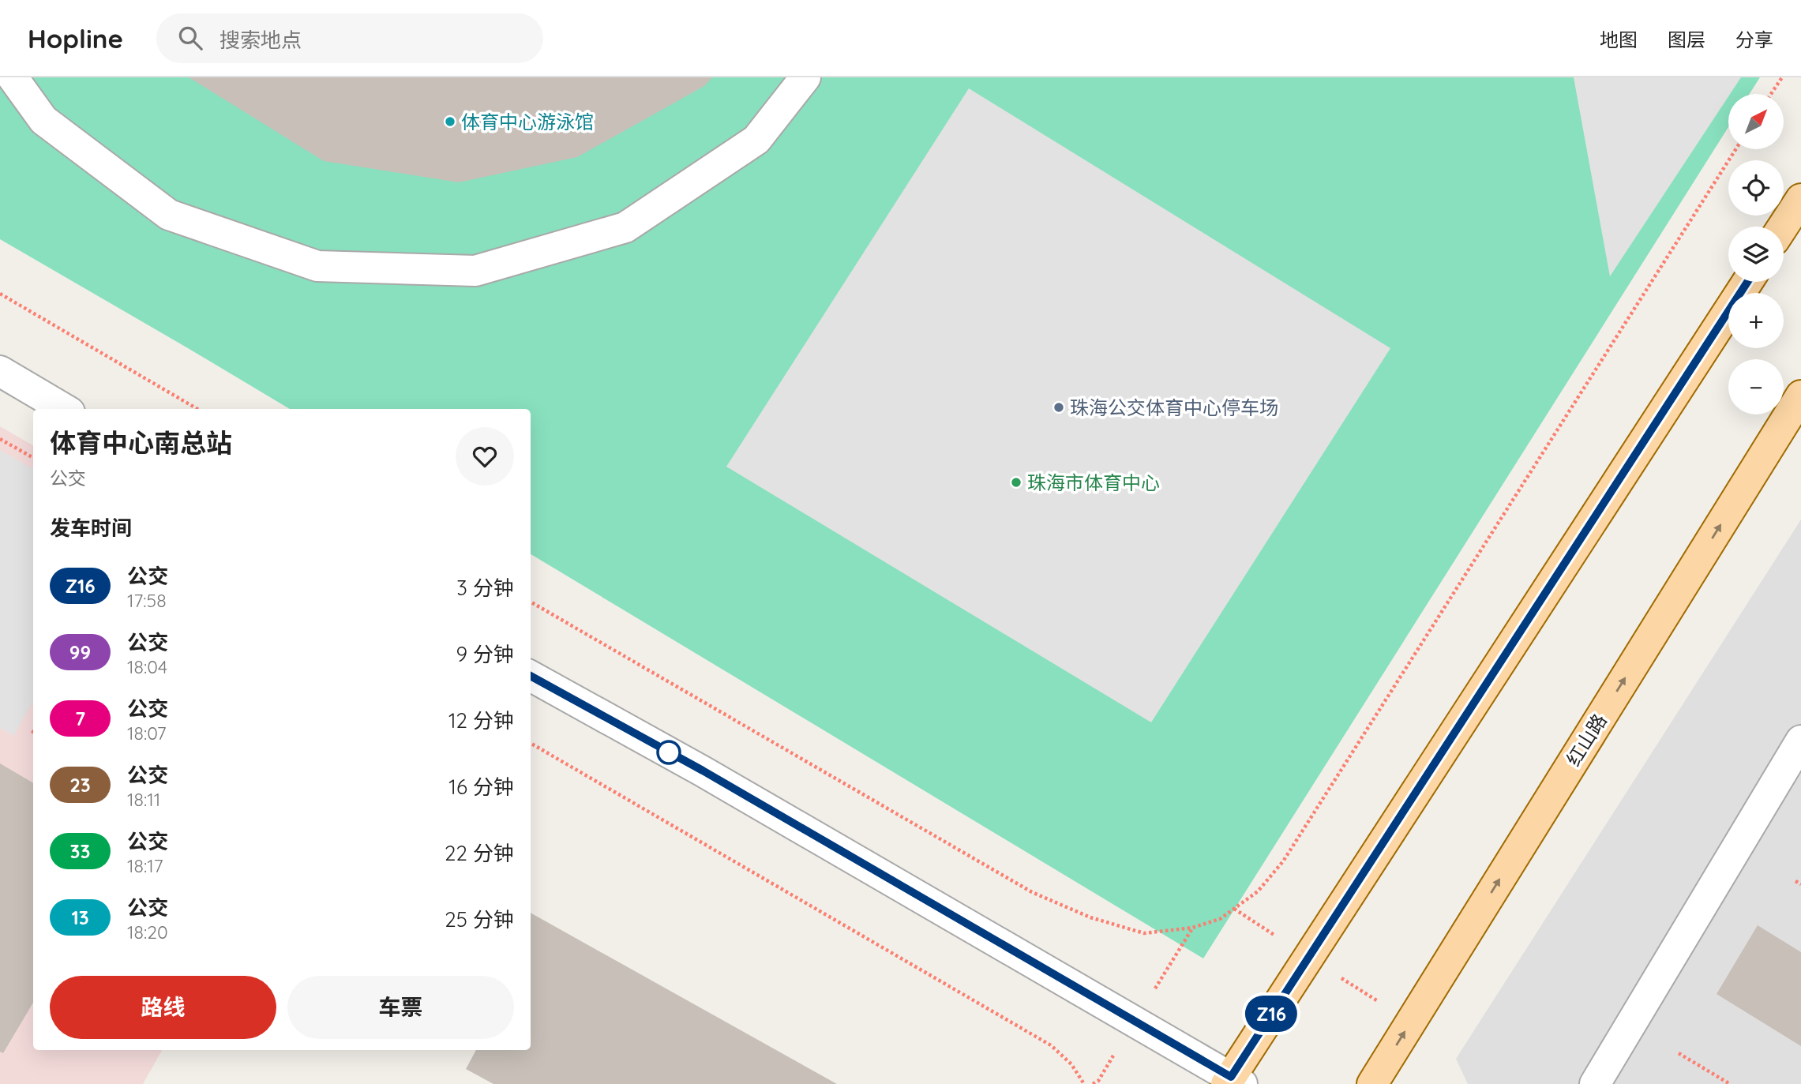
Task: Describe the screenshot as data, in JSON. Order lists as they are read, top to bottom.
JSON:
{
  "streets": {
    "main road": ["红山路"]
  },
  "places": ["体育中心游泳馆", "珠海公交体育中心停车场", "珠海市体育中心"],
  "lines": ["bus line Z16"],
  "north": "top right",
  "page": {
    "header": "Hopline",
    "search": "搜索地点",
    "nav": ["地图", "图层", "分享"],
    "on_map": "Z16",
    "map_buttons": ["+", "−"],
    "heading": [
      ["体育中心南总站", "公交"],
      "发车时间"
    ],
    "list": [
      {
        "mark": "Z16",
        "name": "公交",
        "note": "17:58",
        "value": "3 分钟"
      },
      {
        "mark": "99",
        "name": "公交",
        "note": "18:04",
        "value": "9 分钟"
      },
      {
        "mark": "7",
        "name": "公交",
        "note": "18:07",
        "value": "12 分钟"
      },
      {
        "mark": "23",
        "name": "公交",
        "note": "18:11",
        "value": "16 分钟"
      },
      {
        "mark": "33",
        "name": "公交",
        "note": "18:17",
        "value": "22 分钟"
      },
      {
        "mark": "13",
        "name": "公交",
        "note": "18:20",
        "value": "25 分钟"
      }
    ],
    "buttons": ["路线", "车票"]
  }
}
